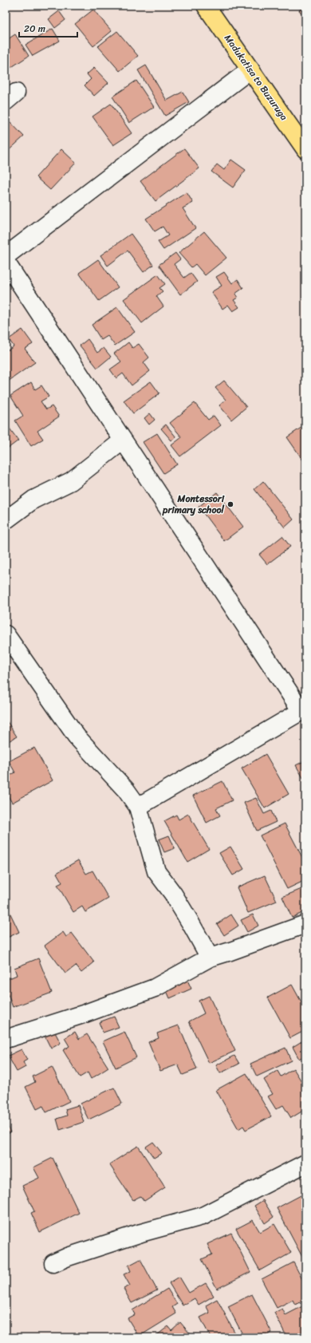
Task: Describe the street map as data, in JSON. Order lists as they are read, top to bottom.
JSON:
{
  "streets": {
    "main road": ["Madukatisa to Buzuruga"]
  },
  "places": ["Montessori primary school"],
  "scale_bar": "20 m"
}
